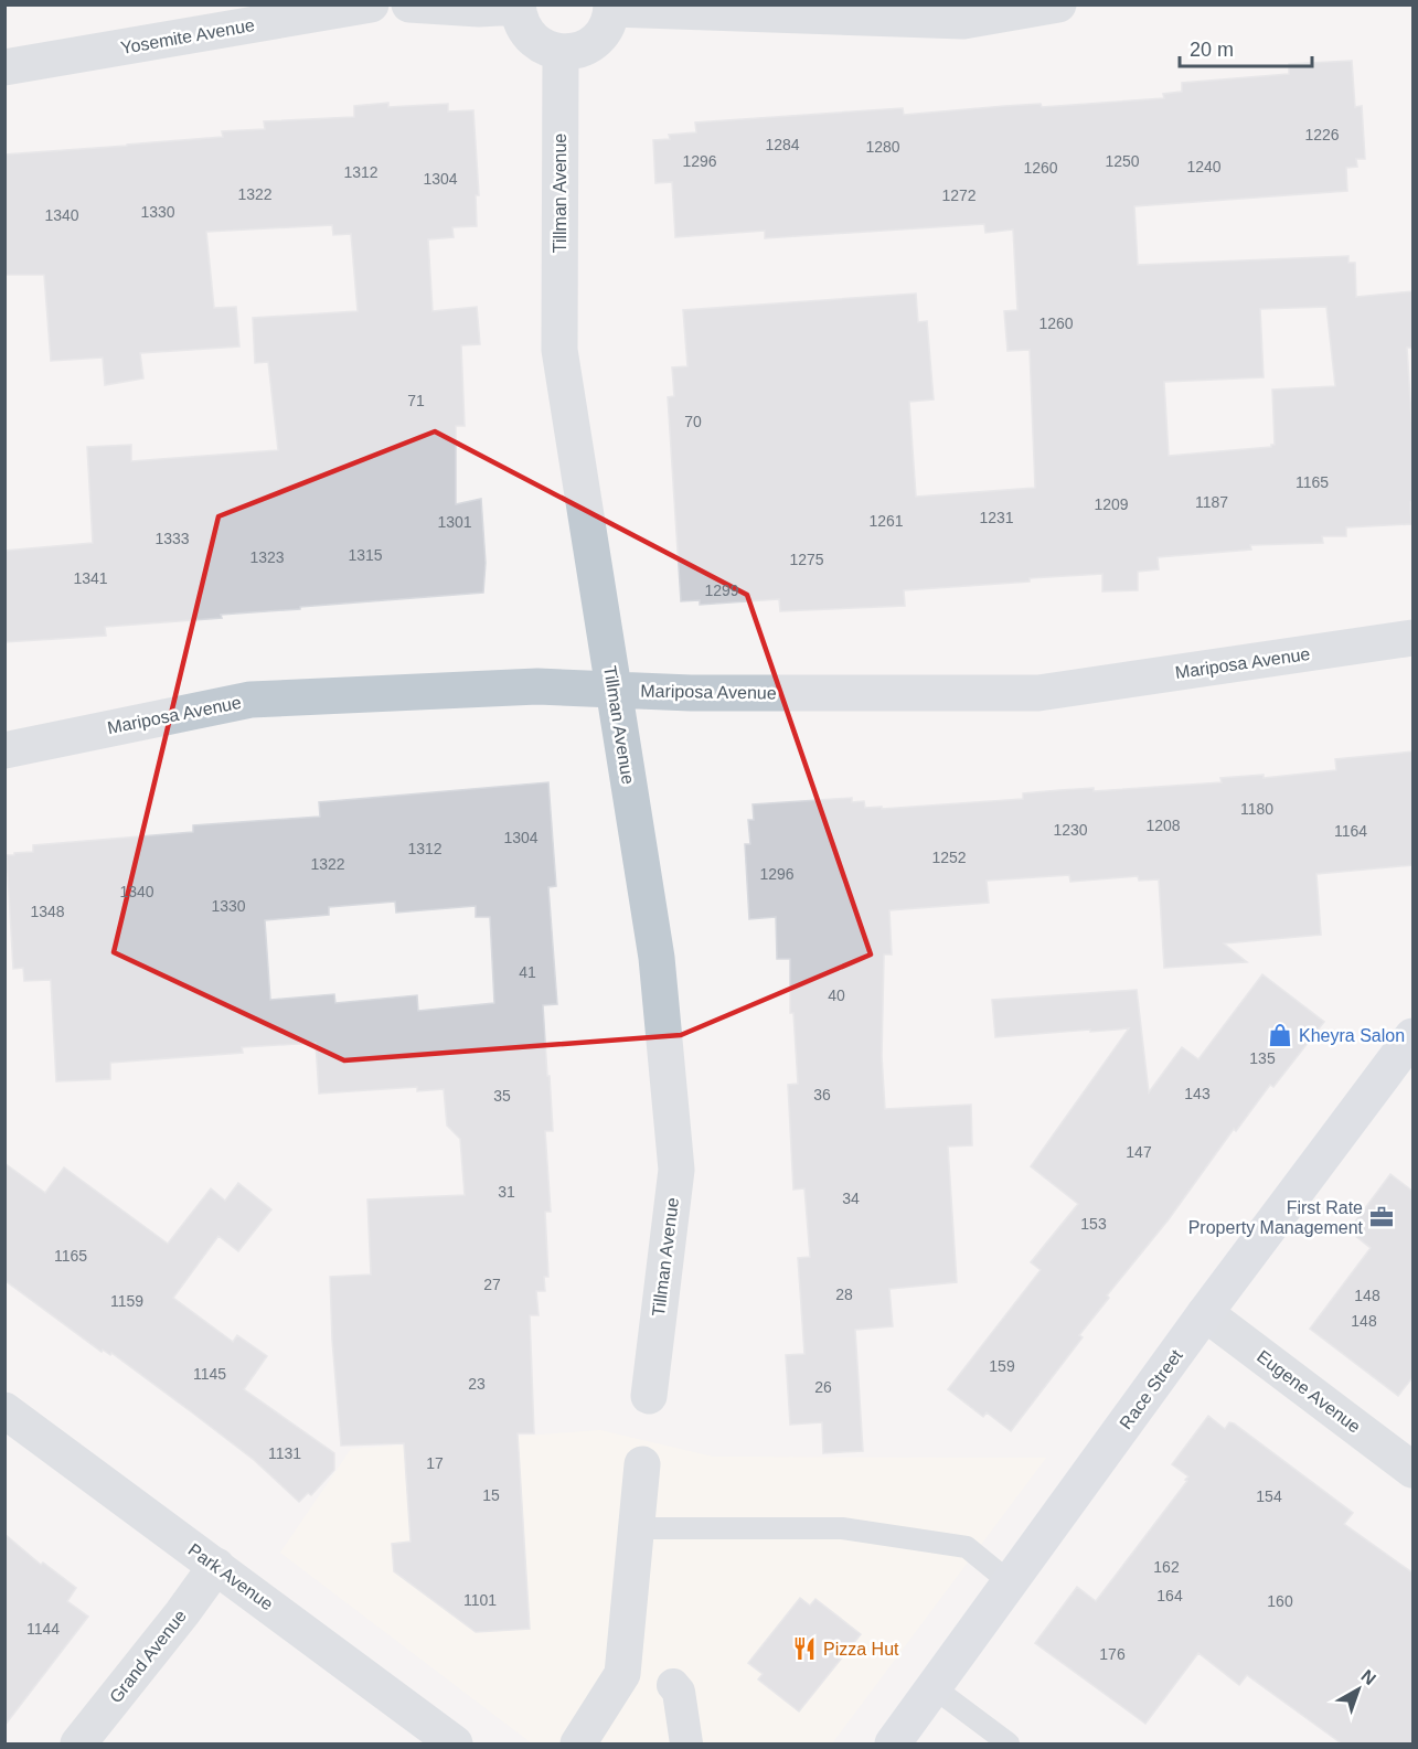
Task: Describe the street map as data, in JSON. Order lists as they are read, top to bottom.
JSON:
{
  "streets": {
    "main road": ["Race Street"],
    "street": [
      "Yosemite Avenue",
      "Tillman Avenue",
      "Mariposa Avenue",
      "Eugene Avenue",
      "Park Avenue",
      "Grand Avenue"
    ]
  },
  "crossings": [
    ["Tillman Avenue", "Mariposa Avenue"],
    ["Race Street", "Eugene Avenue"],
    ["Park Avenue", "Grand Avenue"]
  ],
  "places": {
    "shop": ["Kheyra Salon"],
    "office": ["First Rate Property Management"],
    "restaurant": ["Pizza Hut"]
  },
  "house_numbers": [
    "1226",
    "1284",
    "1280",
    "1296",
    "1250",
    "1240",
    "1260",
    "1312",
    "1304",
    "1322",
    "1272",
    "1330",
    "1340",
    "1260",
    "71",
    "70",
    "1165",
    "1187",
    "1209",
    "1231",
    "1261",
    "1301",
    "1333",
    "1315",
    "1323",
    "1275",
    "1341",
    "1299",
    "1180",
    "1208",
    "1230",
    "1164",
    "1304",
    "1312",
    "1252",
    "1322",
    "1296",
    "1340",
    "1330",
    "1348",
    "41",
    "40",
    "135",
    "143",
    "36",
    "35",
    "147",
    "31",
    "34",
    "153",
    "1165",
    "27",
    "28",
    "148",
    "1159",
    "148",
    "159",
    "1145",
    "23",
    "26",
    "1131",
    "17",
    "15",
    "154",
    "162",
    "164",
    "1101",
    "160",
    "1144",
    "176"
  ],
  "scale_bar": "20 m",
  "north": "top right"
}
